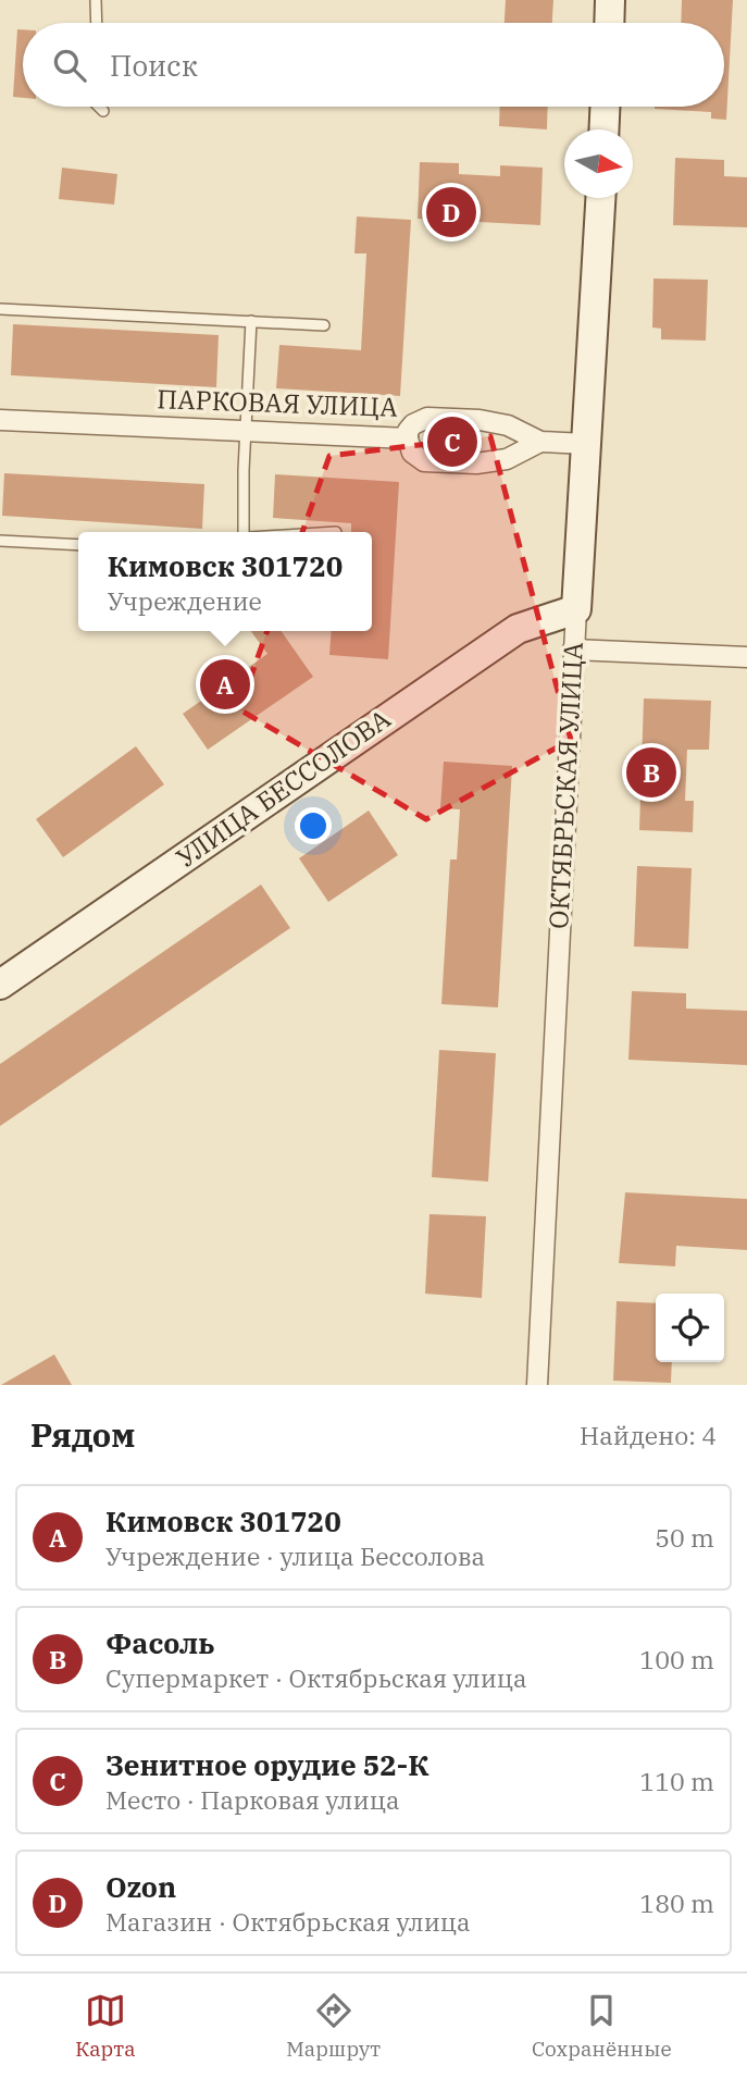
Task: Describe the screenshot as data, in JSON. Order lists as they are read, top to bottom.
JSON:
{
  "streets": {
    "main road": ["ОКТЯБРЬСКАЯ УЛИЦА", "УЛИЦА БЕССОЛОВА"],
    "street": ["ПАРКОВАЯ УЛИЦА"]
  },
  "crossings": [
    ["ПАРКОВАЯ УЛИЦА", "ОКТЯБРЬСКАЯ УЛИЦА"],
    ["ОКТЯБРЬСКАЯ УЛИЦА", "УЛИЦА БЕССОЛОВА"]
  ],
  "north": "right",
  "page": {
    "search": "Поиск",
    "pins": [
      "D",
      "C",
      "A",
      "B"
    ],
    "popup": ["Кимовск 301720", "Учреждение"],
    "heading": ["Рядом", "Найдено: 4"],
    "list": [
      {
        "mark": "A",
        "name": "Кимовск 301720",
        "note": "Учреждение · улица Бессолова",
        "value": "50 m"
      },
      {
        "mark": "B",
        "name": "Фасоль",
        "note": "Супермаркет · Октябрьская улица",
        "value": "100 m"
      },
      {
        "mark": "C",
        "name": "Зенитное орудие 52-К",
        "note": "Место · Парковая улица",
        "value": "110 m"
      },
      {
        "mark": "D",
        "name": "Ozon",
        "note": "Магазин · Октябрьская улица",
        "value": "180 m"
      }
    ],
    "nav": ["Карта", "Маршрут", "Сохранённые"]
  }
}
